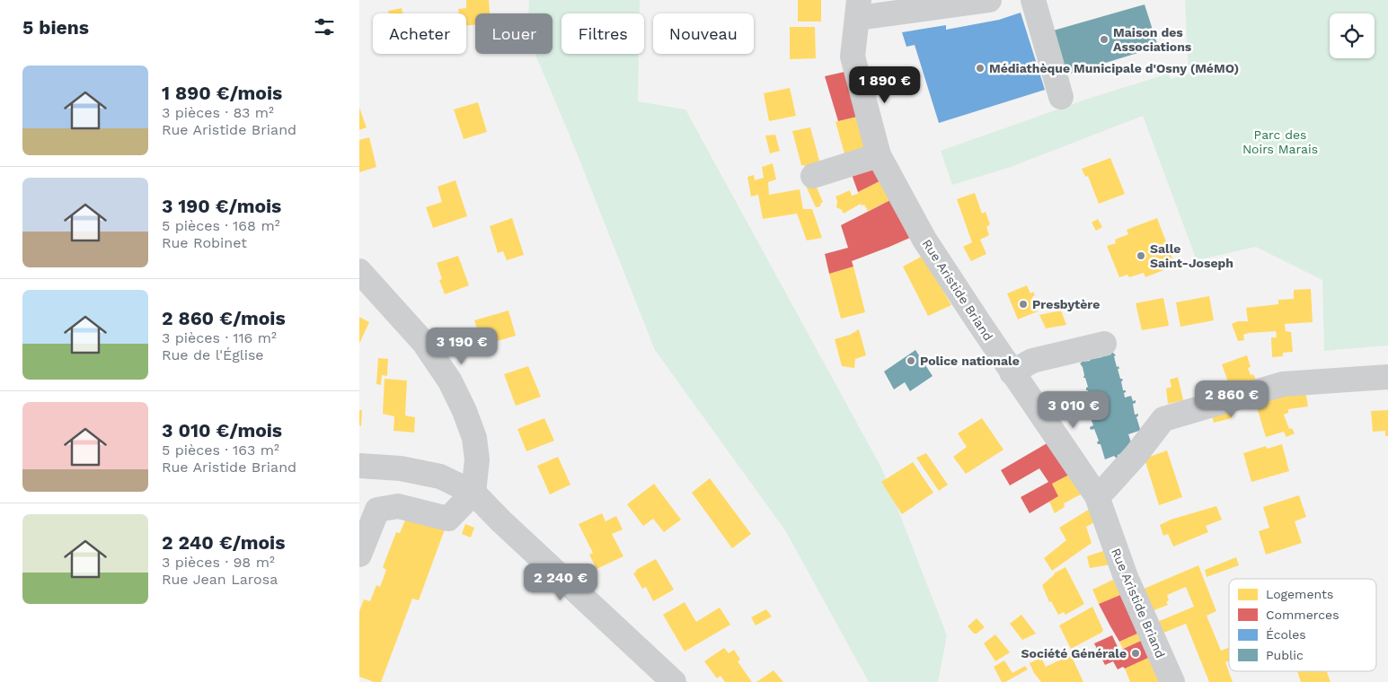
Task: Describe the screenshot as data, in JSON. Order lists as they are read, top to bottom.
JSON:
{
  "streets": {
    "street": ["Rue Aristide Briand"]
  },
  "parks": ["Parc des Noirs Marais"],
  "places": [
    "Maison des Associations",
    "Médiathèque Municipale d'Osny (MéMO)",
    "Salle Saint-Joseph",
    "Presbytère",
    "Police nationale",
    "Société Générale"
  ],
  "legend": [
    "Logements",
    "Commerces",
    "Écoles",
    "Public"
  ],
  "page": {
    "heading": "5 biens",
    "chip": [
      "Acheter",
      "Louer",
      "Filtres",
      "Nouveau"
    ],
    "list": [
      {
        "name": "1 890 €/mois",
        "note": "3 pièces · 83 m² · Rue Aristide Briand"
      },
      {
        "name": "3 190 €/mois",
        "note": "5 pièces · 168 m² · Rue Robinet"
      },
      {
        "name": "2 860 €/mois",
        "note": "3 pièces · 116 m² · Rue de l'Église"
      },
      {
        "name": "3 010 €/mois",
        "note": "5 pièces · 163 m² · Rue Aristide Briand"
      },
      {
        "name": "2 240 €/mois",
        "note": "3 pièces · 98 m² · Rue Jean Larosa"
      }
    ],
    "price": [
      "1 890 €",
      "3 190 €",
      "2 860 €",
      "3 010 €",
      "2 240 €"
    ]
  }
}
